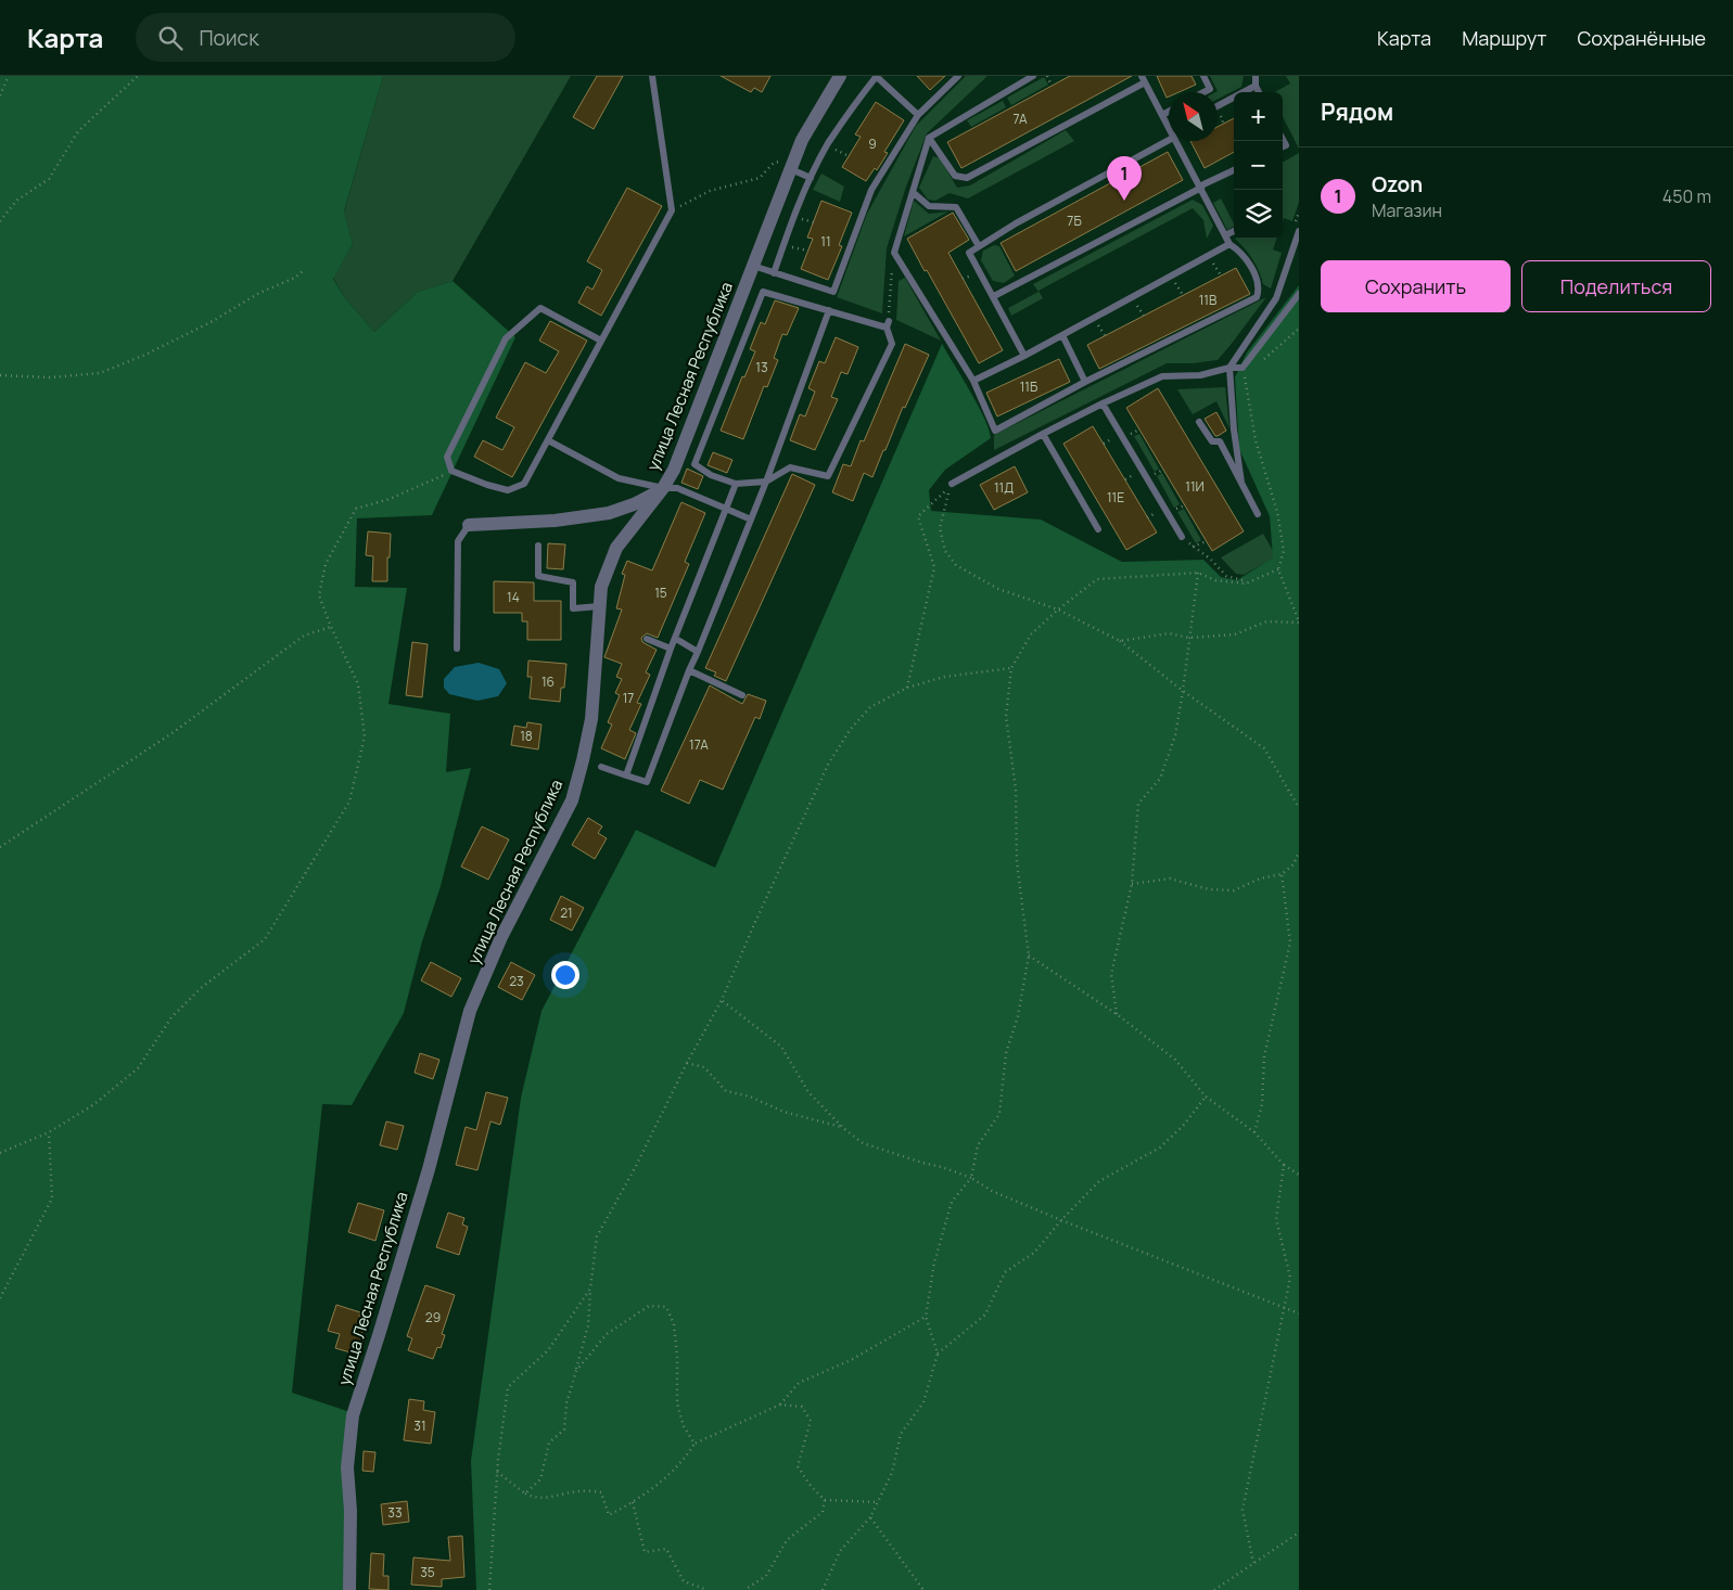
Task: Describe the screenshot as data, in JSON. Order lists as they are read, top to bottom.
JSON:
{
  "streets": {
    "street": ["улица Лесная Республика"]
  },
  "house_numbers": [
    "7А",
    "9",
    "7Б",
    "11",
    "11В",
    "13",
    "11Б",
    "11И",
    "11Д",
    "11Е",
    "15",
    "14",
    "16",
    "17",
    "18",
    "17А",
    "21",
    "23",
    "29",
    "31",
    "33",
    "35"
  ],
  "north": "top left",
  "page": {
    "header": "Карта",
    "search": "Поиск",
    "nav": ["Карта", "Маршрут", "Сохранённые"],
    "heading": "Рядом",
    "map_buttons": ["+", "−"],
    "list": [
      {
        "mark": "1",
        "name": "Ozon",
        "note": "Магазин",
        "value": "450 m"
      }
    ],
    "pins": "1",
    "buttons": ["Сохранить", "Поделиться"]
  }
}
